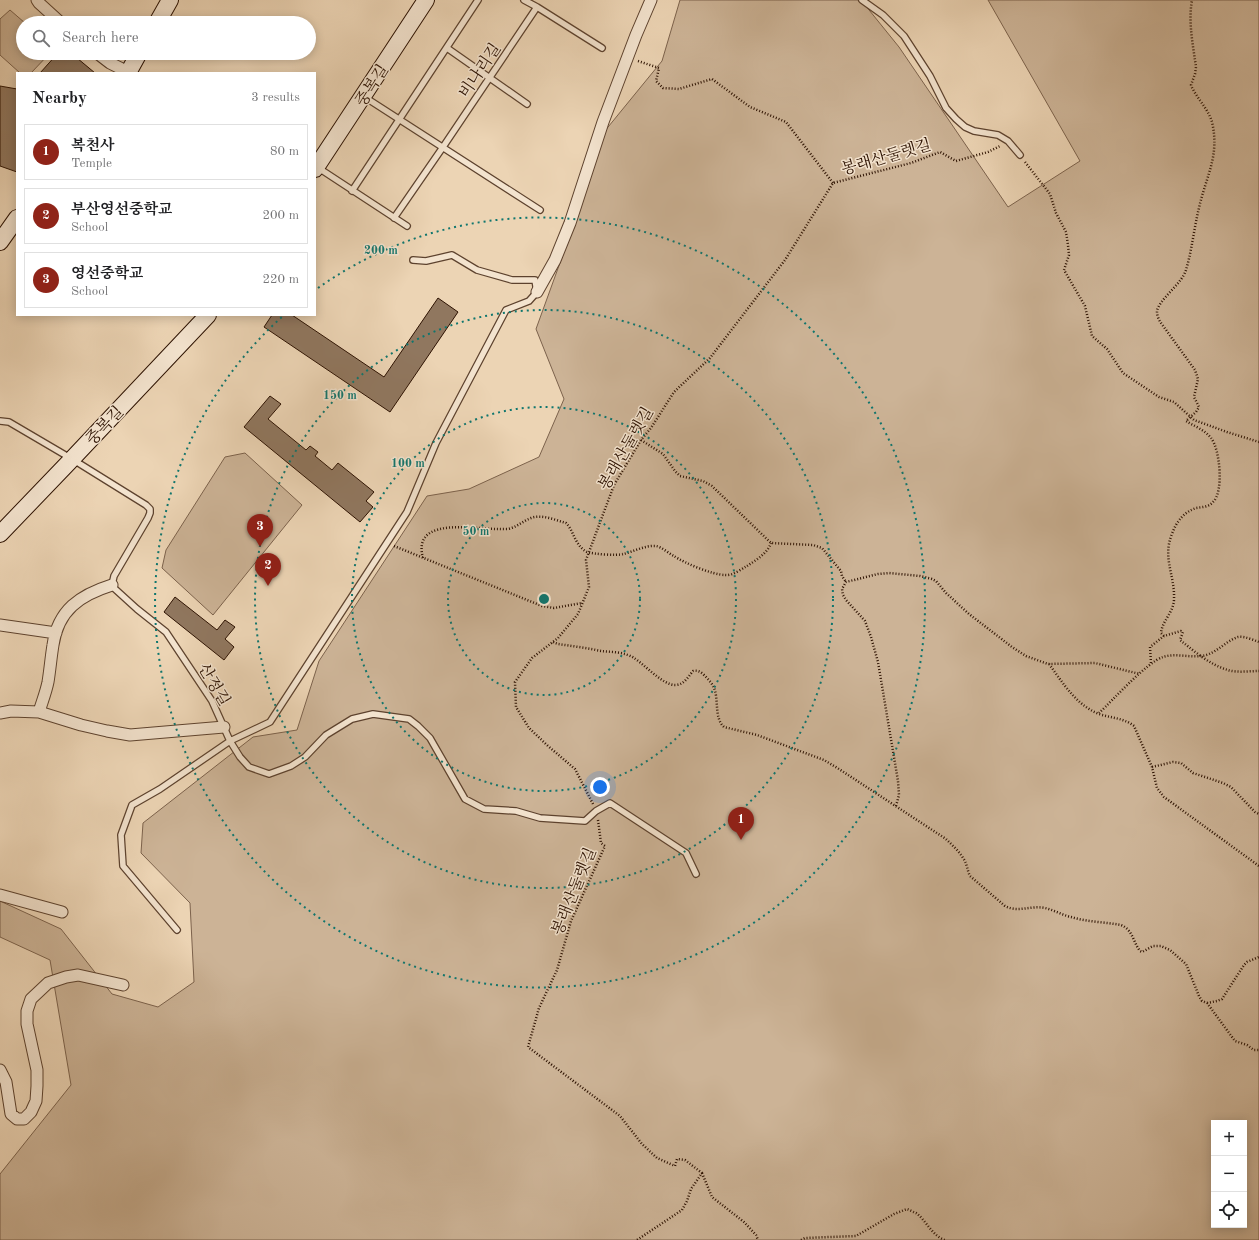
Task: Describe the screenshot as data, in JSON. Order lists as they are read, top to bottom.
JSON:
{
  "streets": {
    "street": ["중복길"],
    "lane": ["비나리길", "산정길"],
    "path": ["봉래산둘렛길"]
  },
  "crossings": [
    ["봉래산둘렛길", "산정길"]
  ],
  "page": {
    "search": "Search here",
    "heading": ["Nearby", "3 results"],
    "list": [
      {
        "mark": "1",
        "name": "복천사",
        "note": "Temple",
        "value": "80 m"
      },
      {
        "mark": "2",
        "name": "부산영선중학교",
        "note": "School",
        "value": "200 m"
      },
      {
        "mark": "3",
        "name": "영선중학교",
        "note": "School",
        "value": "220 m"
      }
    ],
    "pins": ["3", "2", "1"],
    "map_buttons": ["+", "−"]
  },
  "rings": [
    "200 m",
    "150 m",
    "100 m",
    "50 m"
  ]
}
